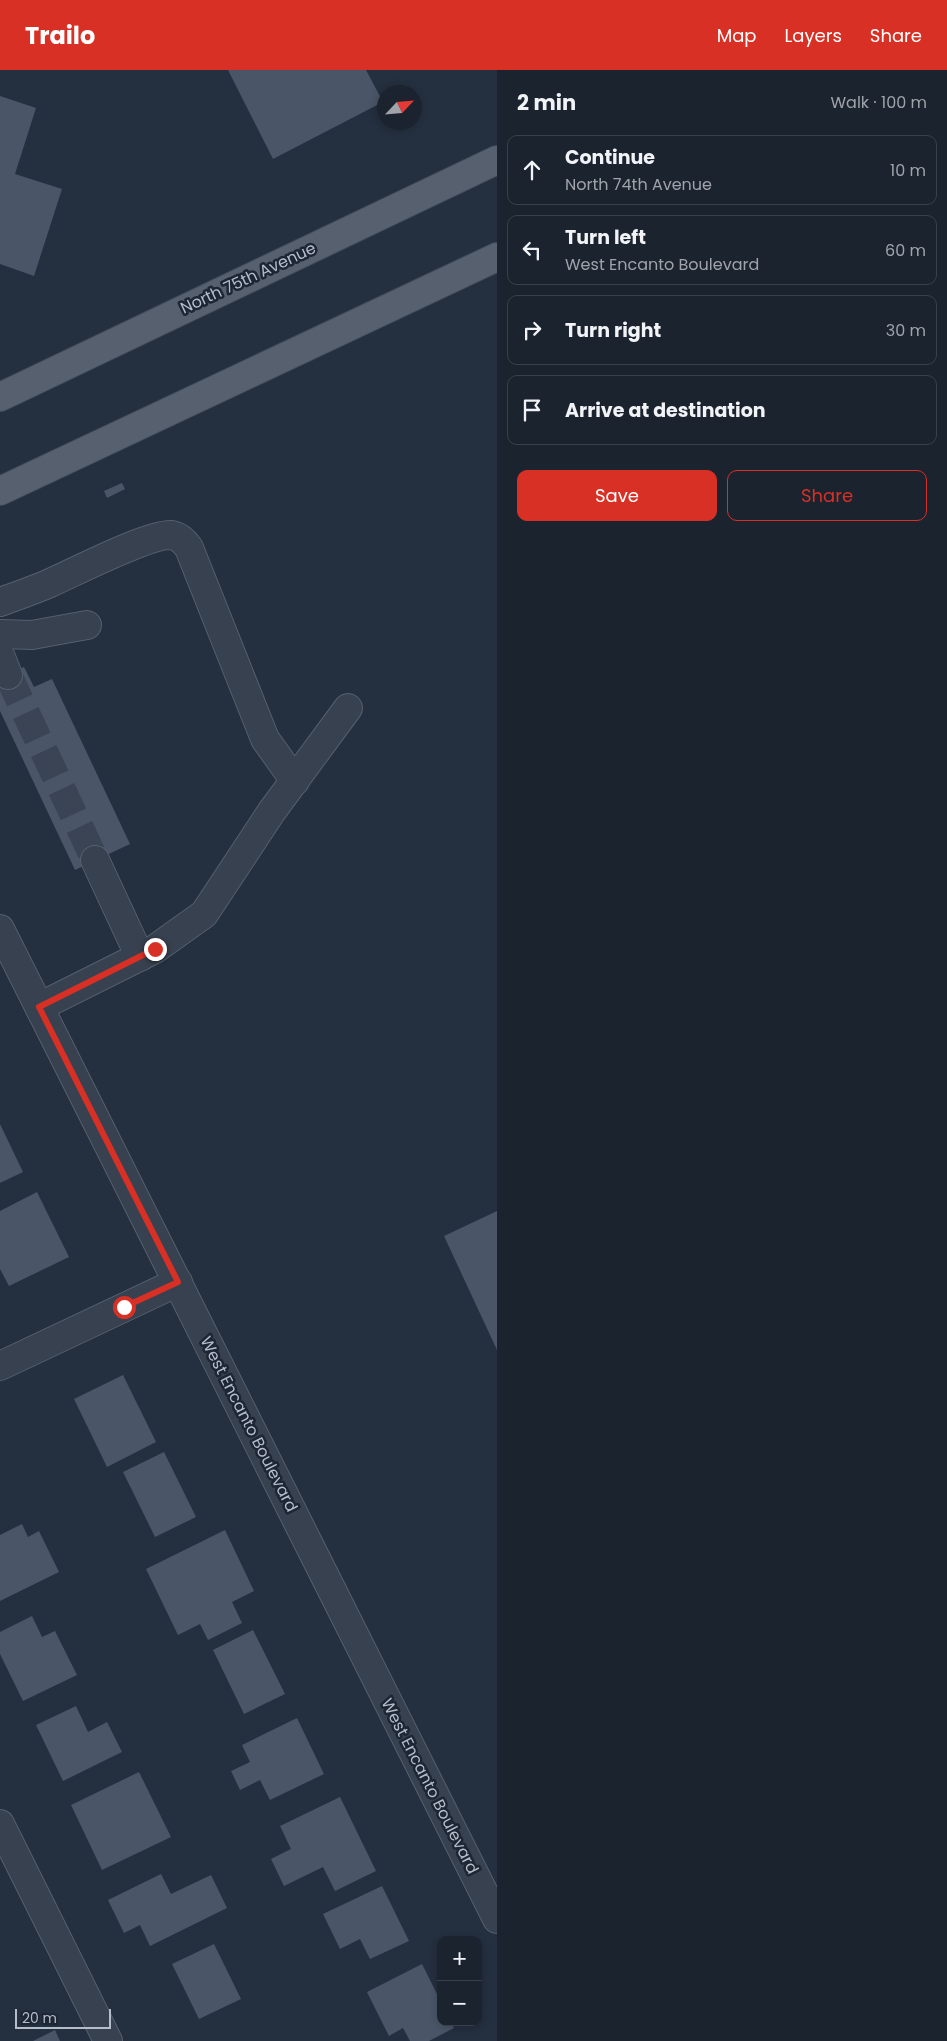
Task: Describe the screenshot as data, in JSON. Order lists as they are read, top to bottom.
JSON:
{
  "streets": {
    "main road": ["North 75th Avenue"],
    "street": ["West Encanto Boulevard"]
  },
  "scale_bar": "20 m",
  "north": "top right",
  "page": {
    "header": "Trailo",
    "nav": ["Map", "Layers", "Share"],
    "heading": ["2 min", "Walk · 100 m"],
    "list": [
      ["Continue", "North 74th Avenue", "10 m"],
      ["Turn left", "West Encanto Boulevard", "60 m"],
      ["Turn right", "30 m"],
      "Arrive at destination"
    ],
    "buttons": ["Save", "Share"],
    "map_buttons": ["+", "−"],
    "scale": "20 m"
  }
}
